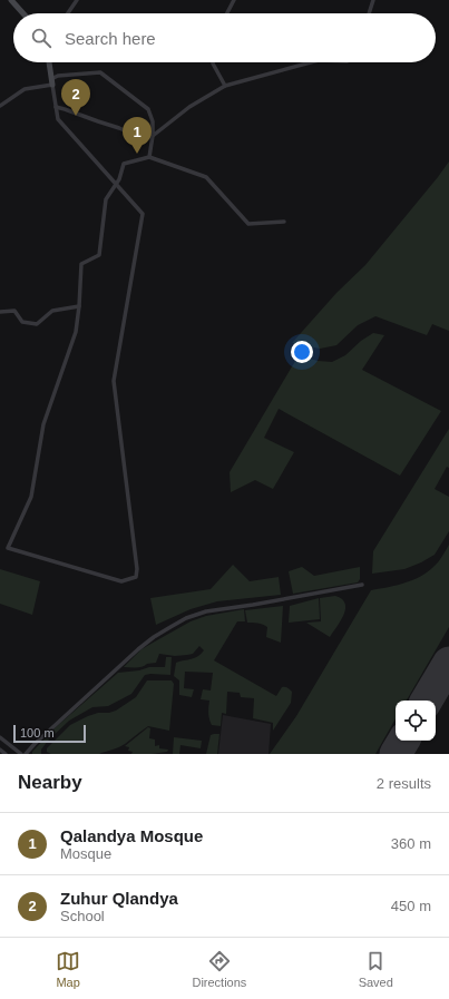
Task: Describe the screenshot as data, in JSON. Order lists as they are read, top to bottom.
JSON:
{
  "scale_bar": "100 m",
  "page": {
    "search": "Search here",
    "pins": ["2", "1"],
    "scale": "100 m",
    "heading": ["Nearby", "2 results"],
    "list": [
      {
        "mark": "1",
        "name": "Qalandya Mosque",
        "note": "Mosque",
        "value": "360 m"
      },
      {
        "mark": "2",
        "name": "Zuhur Qlandya",
        "note": "School",
        "value": "450 m"
      }
    ],
    "nav": ["Map", "Directions", "Saved"]
  }
}
